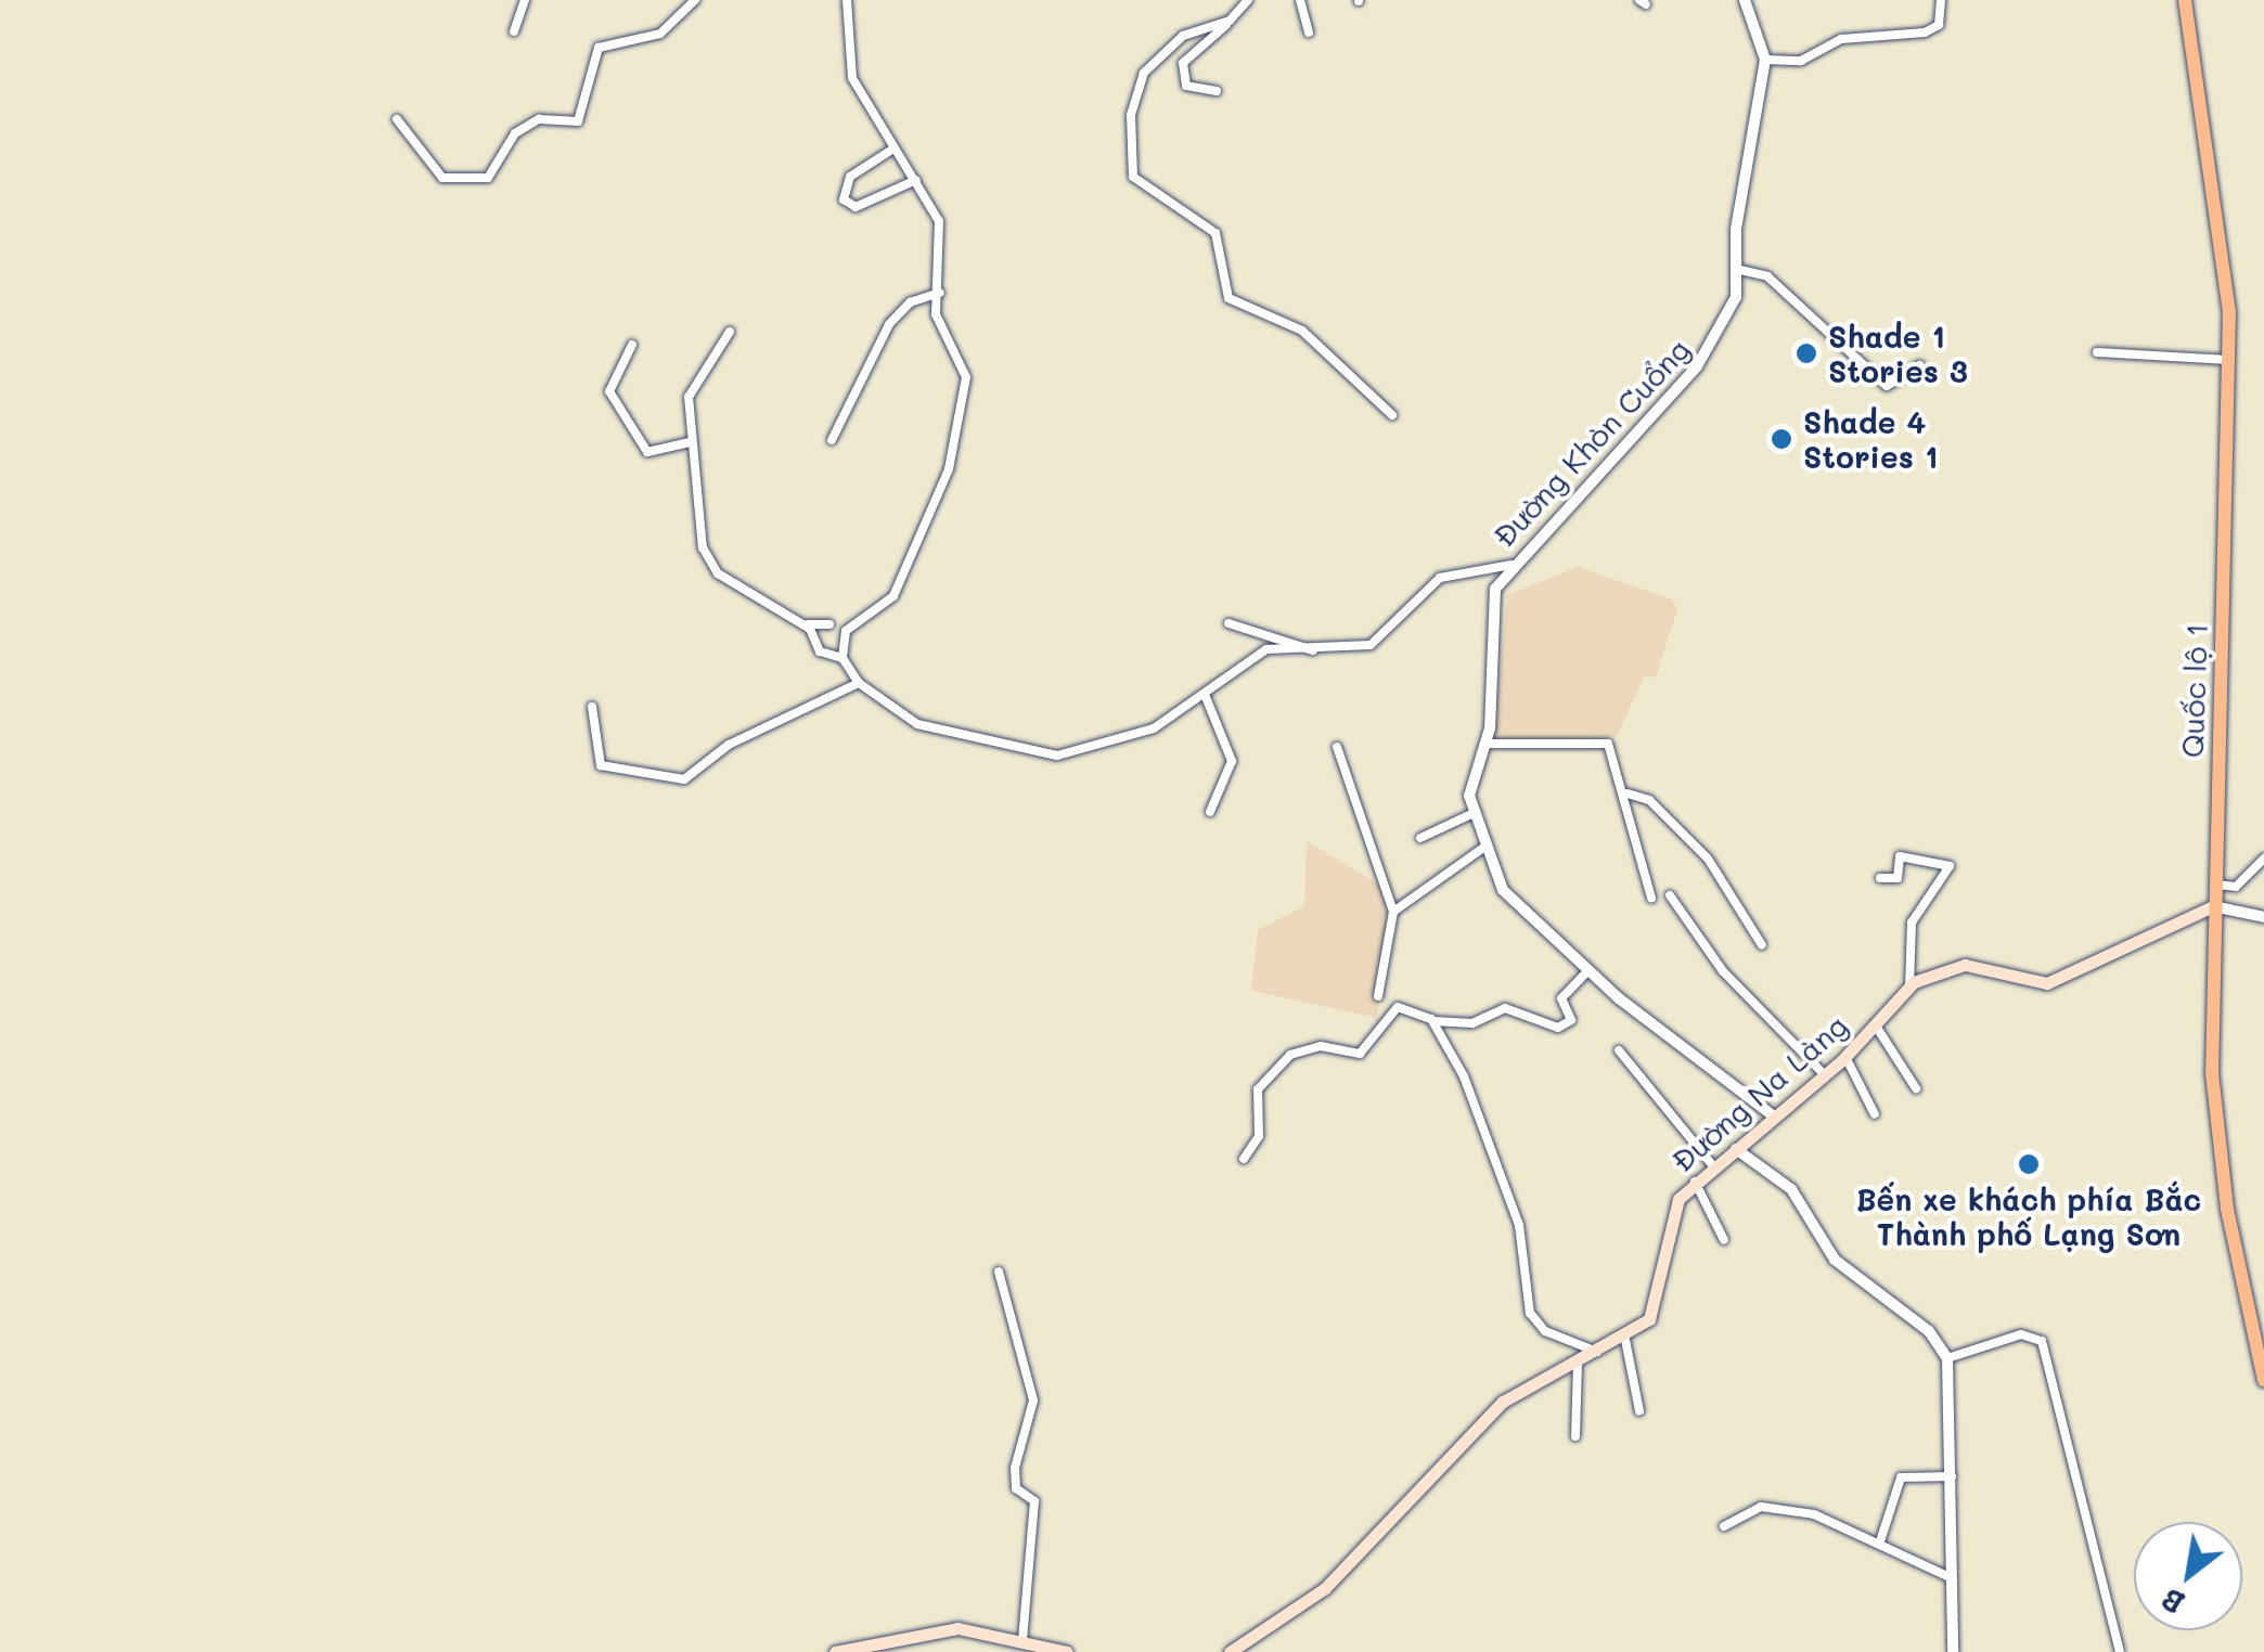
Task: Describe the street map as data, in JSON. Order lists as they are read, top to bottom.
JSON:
{
  "streets": {
    "highway": ["Quốc lộ 1"],
    "main road": ["Đường Na Làng"],
    "street": ["Đường Khòn Cuổng"]
  },
  "crossings": [
    ["Đường Khòn Cuổng", "Đường Na Làng"],
    ["Quốc lộ 1", "Đường Na Làng"]
  ],
  "places": ["Shade 1 Stories 3", "Shade 4 Stories 1", "Bến xe khách phía Bắc Thành phố Lạng Sơn"],
  "north": "bottom left"
}
